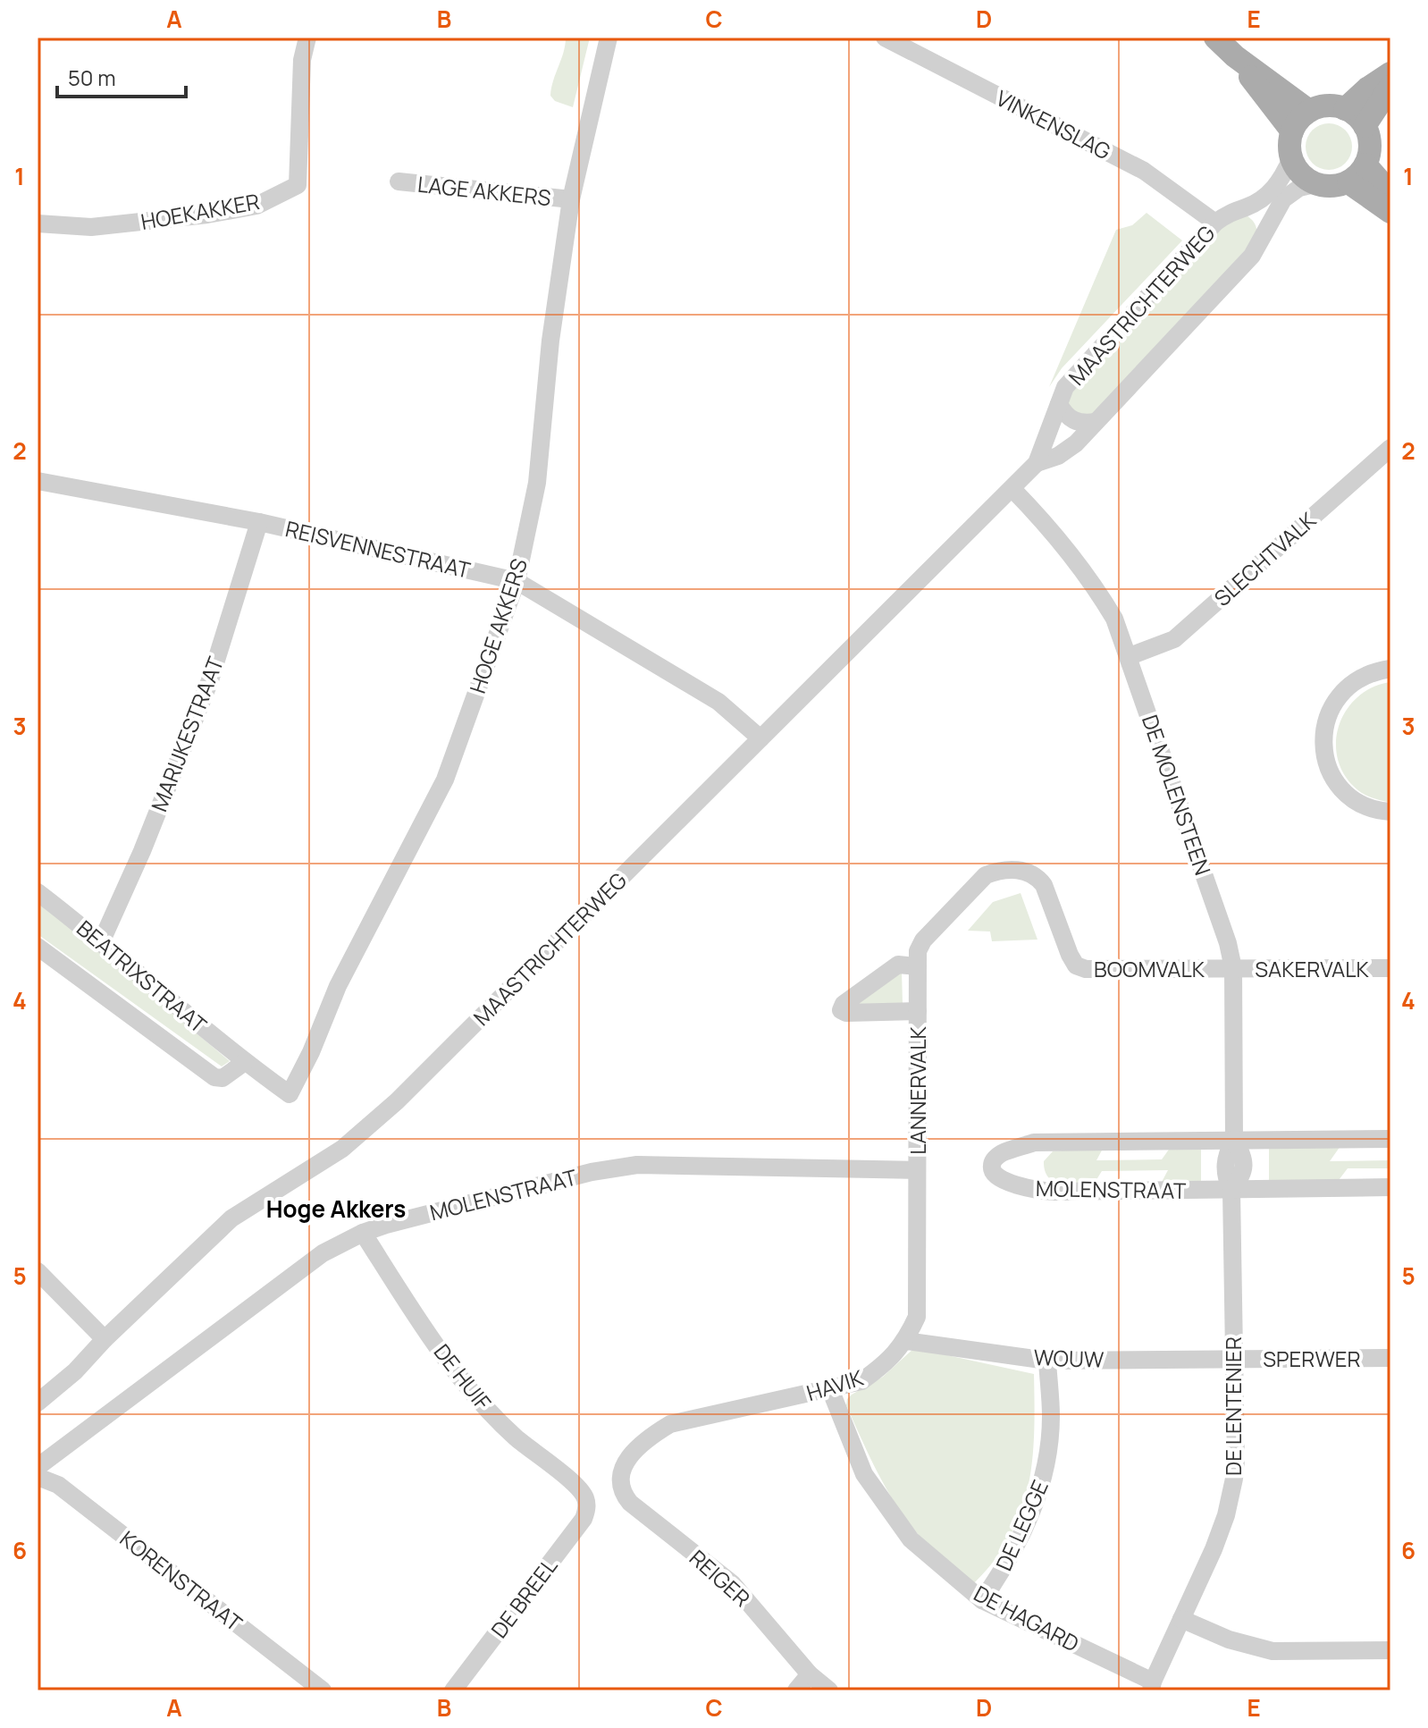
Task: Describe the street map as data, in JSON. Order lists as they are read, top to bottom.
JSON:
{
  "streets": {
    "street": [
      "VINKENSLAG",
      "LAGE AKKERS",
      "HOEKAKKER",
      "MAASTRICHTERWEG",
      "REISVENNESTRAAT",
      "SLECHTVALK",
      "HOGE AKKERS",
      "MARIJKESTRAAT",
      "DE MOLENSTEEN",
      "BOOMVALK",
      "SAKERVALK",
      "BEATRIXSTRAAT",
      "LANNERVALK",
      "MOLENSTRAAT",
      "WOUW",
      "SPERWER",
      "DE HUIF",
      "HAVIK",
      "DE LENTENIER",
      "DE LEGGE",
      "REIGER",
      "KORENSTRAAT",
      "DE BREEL",
      "DE HAGARD"
    ]
  },
  "crossings": [
    ["VINKENSLAG", "MAASTRICHTERWEG"],
    ["LAGE AKKERS", "HOGE AKKERS"],
    ["MAASTRICHTERWEG", "REISVENNESTRAAT"],
    ["MAASTRICHTERWEG", "DE MOLENSTEEN"],
    ["REISVENNESTRAAT", "HOGE AKKERS"],
    ["REISVENNESTRAAT", "MARIJKESTRAAT"],
    ["SLECHTVALK", "DE MOLENSTEEN"],
    ["HOGE AKKERS", "BEATRIXSTRAAT"],
    ["MARIJKESTRAAT", "BEATRIXSTRAAT"],
    ["DE MOLENSTEEN", "BOOMVALK"],
    ["DE MOLENSTEEN", "SAKERVALK"],
    ["DE MOLENSTEEN", "MOLENSTRAAT"],
    ["DE MOLENSTEEN", "DE LENTENIER"],
    ["BOOMVALK", "SAKERVALK"],
    ["BOOMVALK", "LANNERVALK"],
    ["LANNERVALK", "MOLENSTRAAT"],
    ["LANNERVALK", "HAVIK"],
    ["MOLENSTRAAT", "DE HUIF"],
    ["MOLENSTRAAT", "HAVIK"],
    ["MOLENSTRAAT", "DE LENTENIER"],
    ["WOUW", "SPERWER"],
    ["WOUW", "HAVIK"],
    ["WOUW", "DE LENTENIER"],
    ["WOUW", "DE LEGGE"],
    ["SPERWER", "DE LENTENIER"],
    ["DE HUIF", "DE BREEL"],
    ["HAVIK", "REIGER"],
    ["HAVIK", "DE HAGARD"],
    ["DE LENTENIER", "DE HAGARD"],
    ["DE LEGGE", "DE HAGARD"]
  ],
  "districts": ["Hoge Akkers"],
  "scale_bar": "50 m",
  "grid": {
    "columns": [
      "A",
      "B",
      "C",
      "D",
      "E"
    ],
    "rows": [
      "1",
      "2",
      "3",
      "4",
      "5",
      "6"
    ]
  }
}
